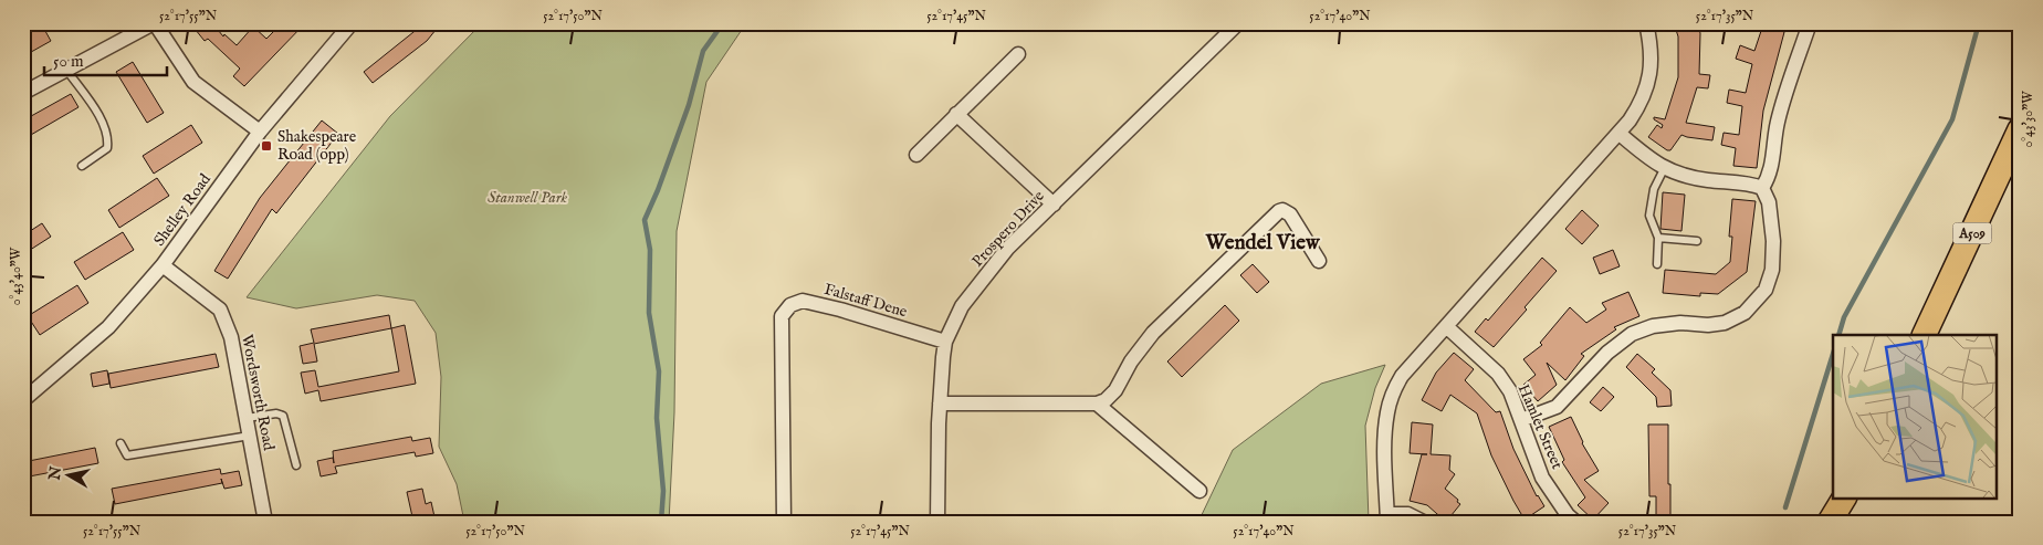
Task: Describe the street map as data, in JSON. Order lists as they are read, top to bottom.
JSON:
{
  "streets": {
    "highway": ["A509"],
    "street": [
      "Shelley Road",
      "Prospero Drive",
      "Falstaff Dene",
      "Wordsworth Road",
      "Hamlet Street"
    ]
  },
  "crossings": [
    ["Shelley Road", "Wordsworth Road"],
    ["Prospero Drive", "Falstaff Dene"]
  ],
  "districts": ["Wendel View"],
  "parks": ["Stanwell Park"],
  "places": {
    "transit": ["Shakespeare Road (opp)"]
  },
  "scale_bar": "50 m",
  "north": "left",
  "coordinates": [
    "52°17'55\"N",
    "52°17'50\"N",
    "52°17'45\"N",
    "52°17'40\"N",
    "52°17'35\"N",
    "0°43'30\"W",
    "0°43'40\"W"
  ]
}
